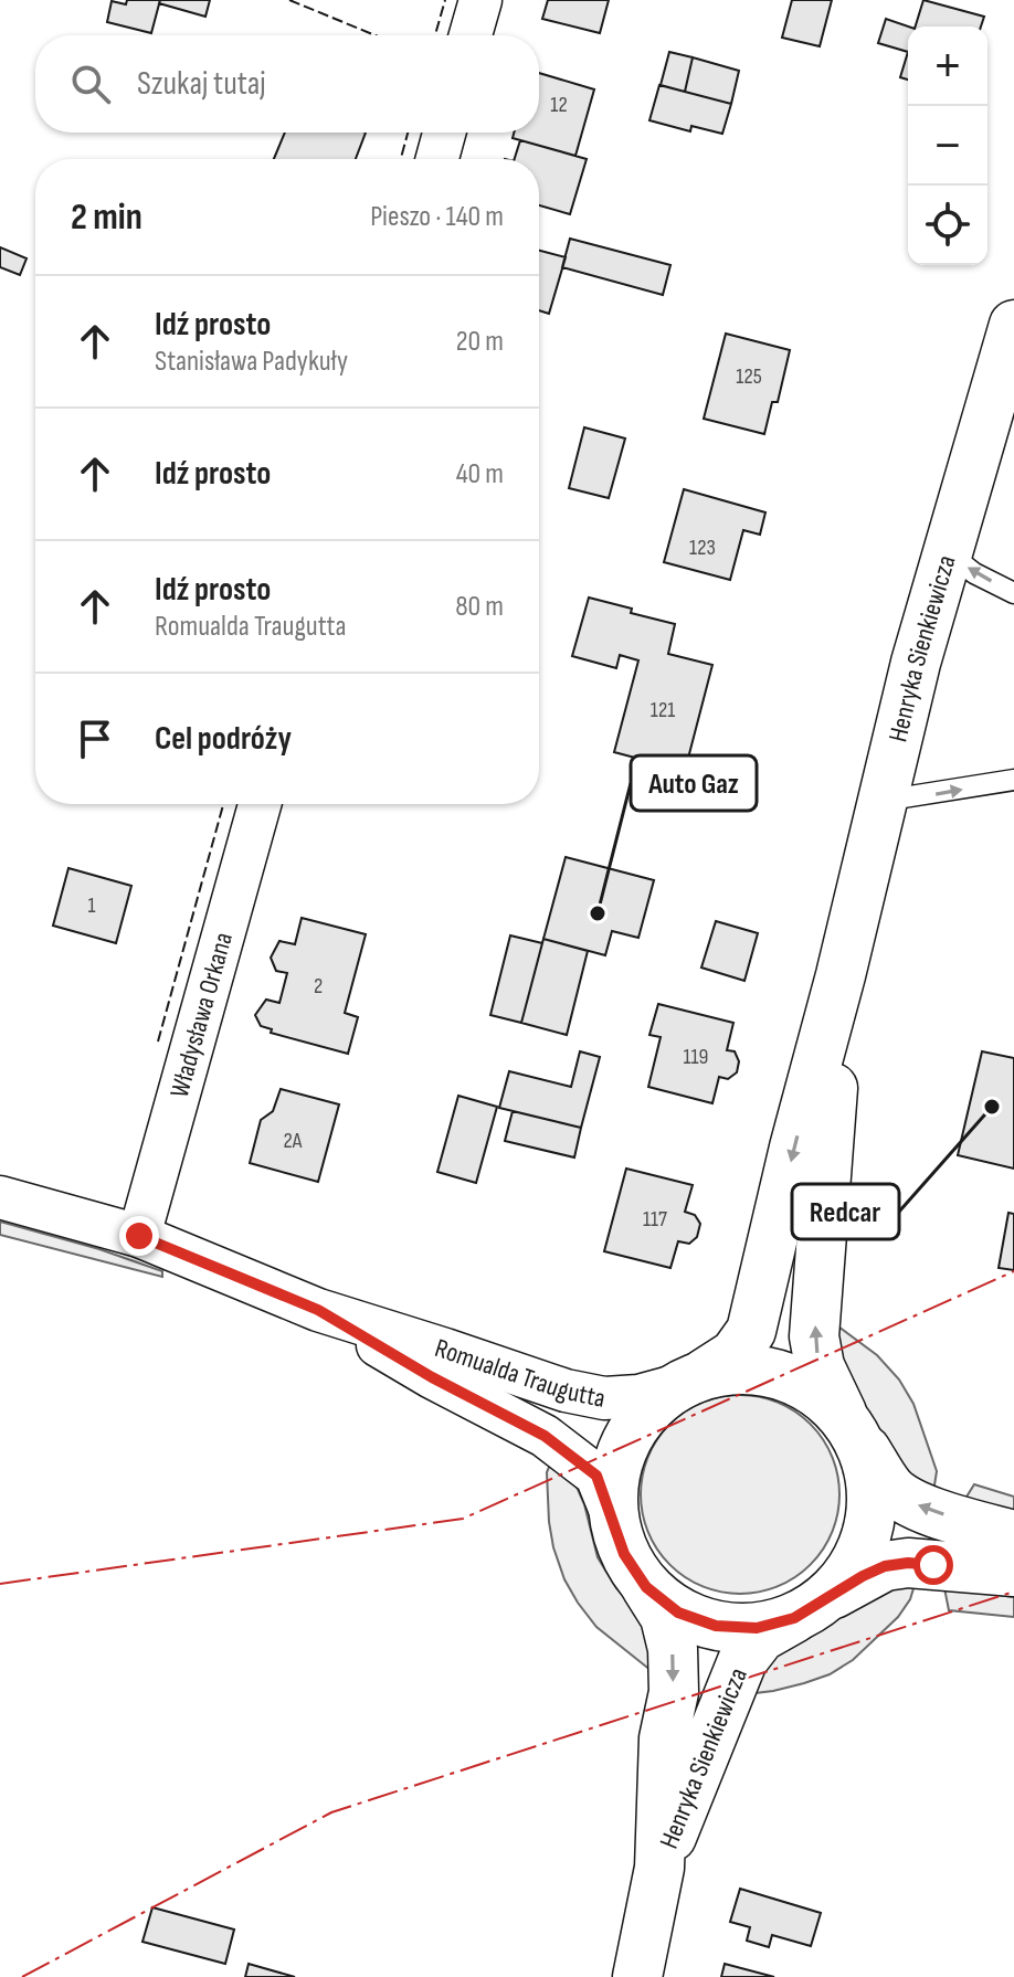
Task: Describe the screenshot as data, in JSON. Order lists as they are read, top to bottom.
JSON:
{
  "streets": {
    "main road": ["Henryka Sienkiewicza"],
    "street": ["Władysława Orkana", "Romualda Traugutta"]
  },
  "crossings": [
    ["Henryka Sienkiewicza", "Romualda Traugutta"],
    ["Władysława Orkana", "Romualda Traugutta"]
  ],
  "places": ["Auto Gaz", "Redcar"],
  "house_numbers": [
    "12",
    "125",
    "123",
    "121",
    "1",
    "2",
    "119",
    "2A",
    "117"
  ],
  "page": {
    "map_buttons": ["+", "−"],
    "search": "Szukaj tutaj",
    "heading": ["2 min", "Pieszo · 140 m"],
    "list": [
      ["Idź prosto", "Stanisława Padykuły", "20 m"],
      ["Idź prosto", "40 m"],
      ["Idź prosto", "Romualda Traugutta", "80 m"],
      "Cel podróży"
    ]
  }
}
